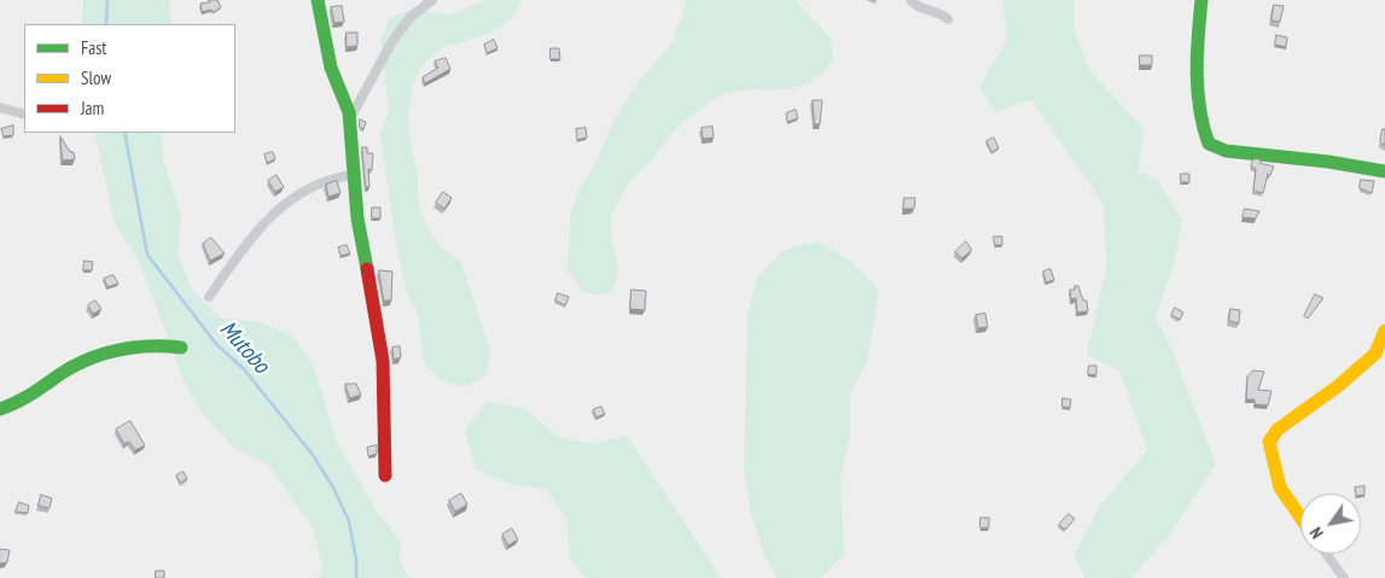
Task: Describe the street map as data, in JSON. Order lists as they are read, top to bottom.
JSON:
{
  "water": ["Mutobo"],
  "legend": ["Fast", "Slow", "Jam"],
  "north": "bottom left"
}
